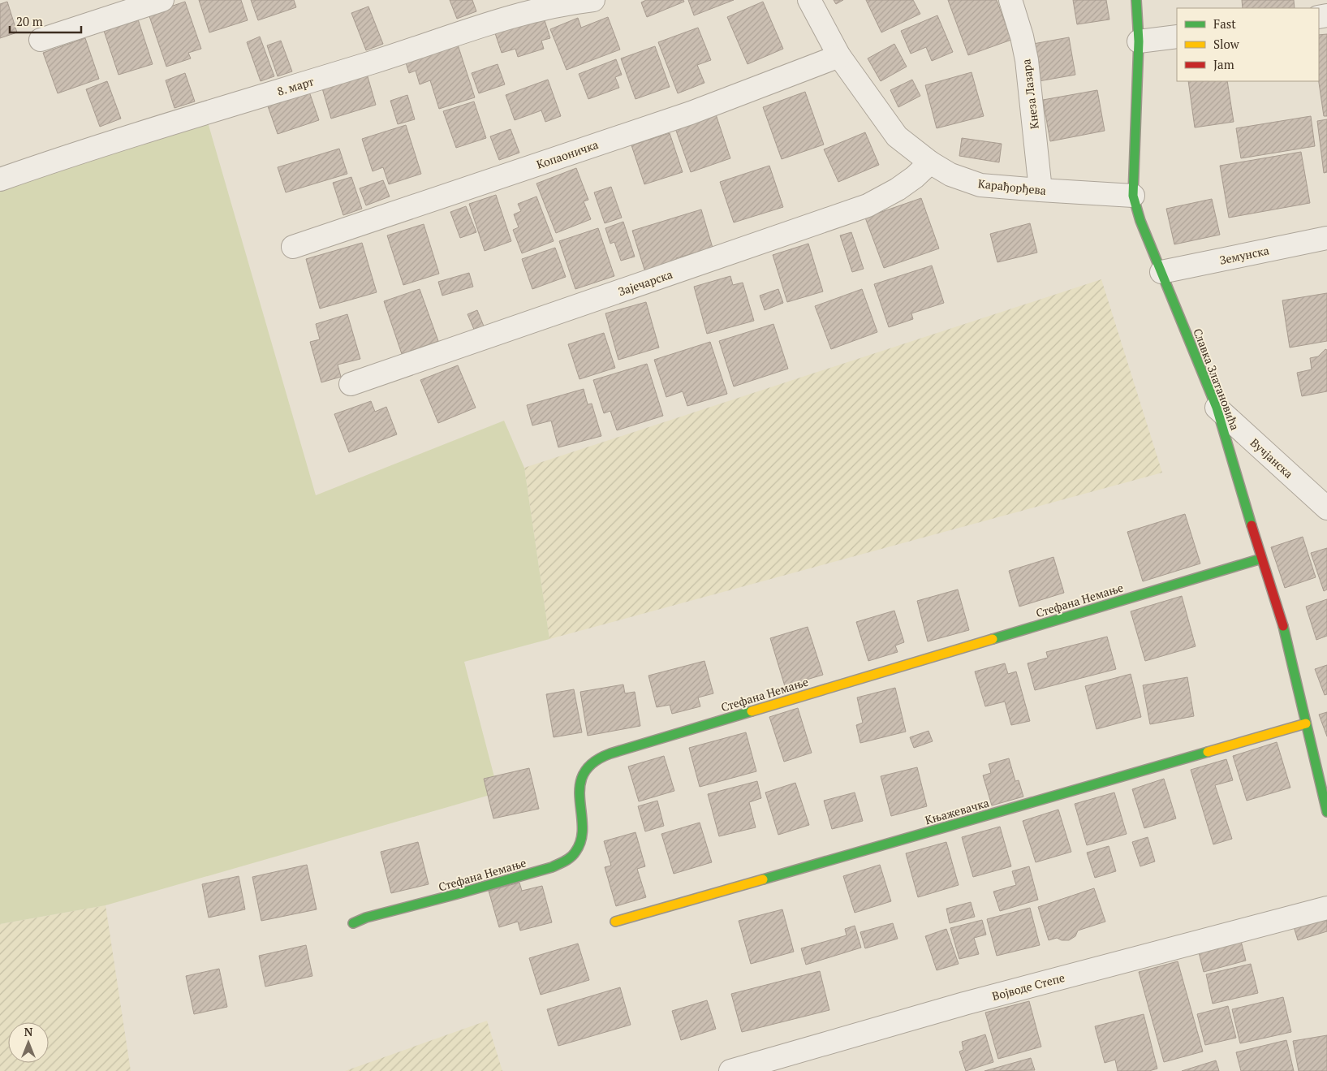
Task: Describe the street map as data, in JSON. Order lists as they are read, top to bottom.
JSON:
{
  "streets": {
    "street": [
      "8. март",
      "Кнеза Лазара",
      "Копаоничка",
      "Карађорђева",
      "Земунска",
      "Зајечарска",
      "Славка Златановића",
      "Вучјанска",
      "Стефана Немање",
      "Књажевачка",
      "Војводе Степе"
    ]
  },
  "crossings": [
    ["Кнеза Лазара", "Карађорђева"],
    ["Копаоничка", "Карађорђева"],
    ["Карађорђева", "Зајечарска"],
    ["Карађорђева", "Славка Златановића"],
    ["Земунска", "Славка Златановића"],
    ["Славка Златановића", "Вучјанска"],
    ["Славка Златановића", "Стефана Немање"],
    ["Славка Златановића", "Књажевачка"]
  ],
  "legend": ["Fast", "Slow", "Jam"],
  "scale_bar": "20 m",
  "north": "top"
}
